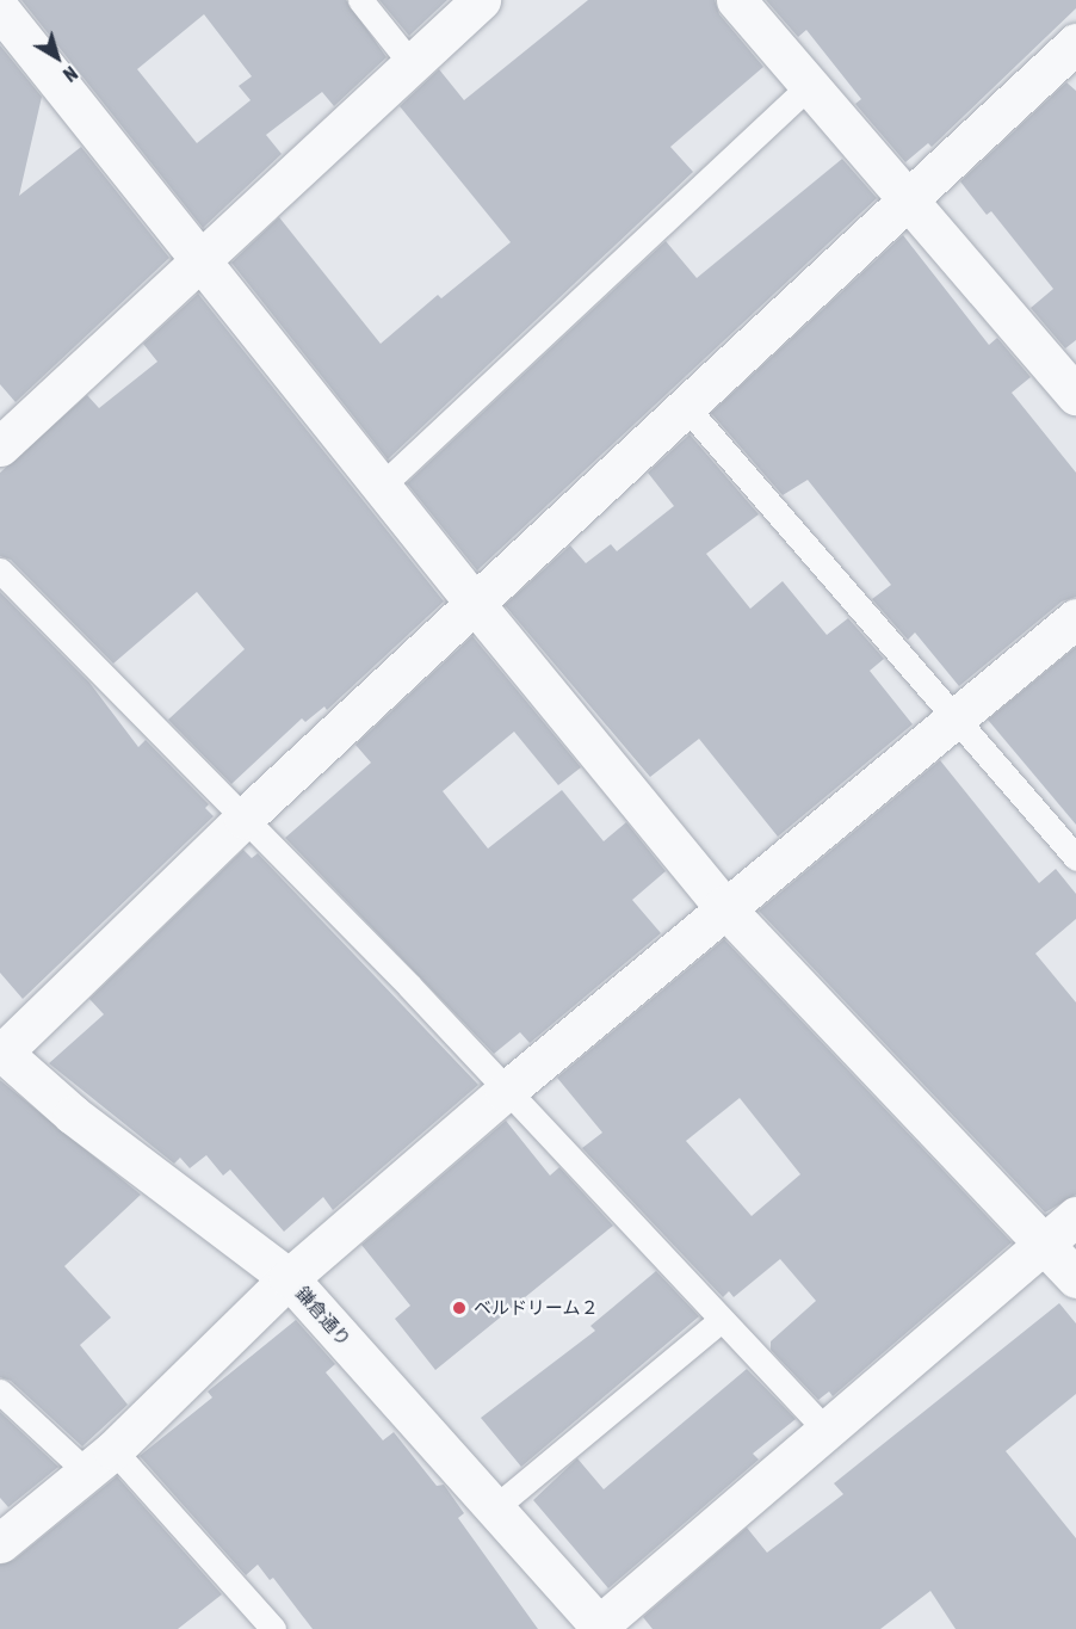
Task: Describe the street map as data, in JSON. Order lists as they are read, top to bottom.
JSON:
{
  "streets": {
    "street": ["鎌倉通り"]
  },
  "places": ["ベルドリーム２"],
  "north": "bottom right"
}
